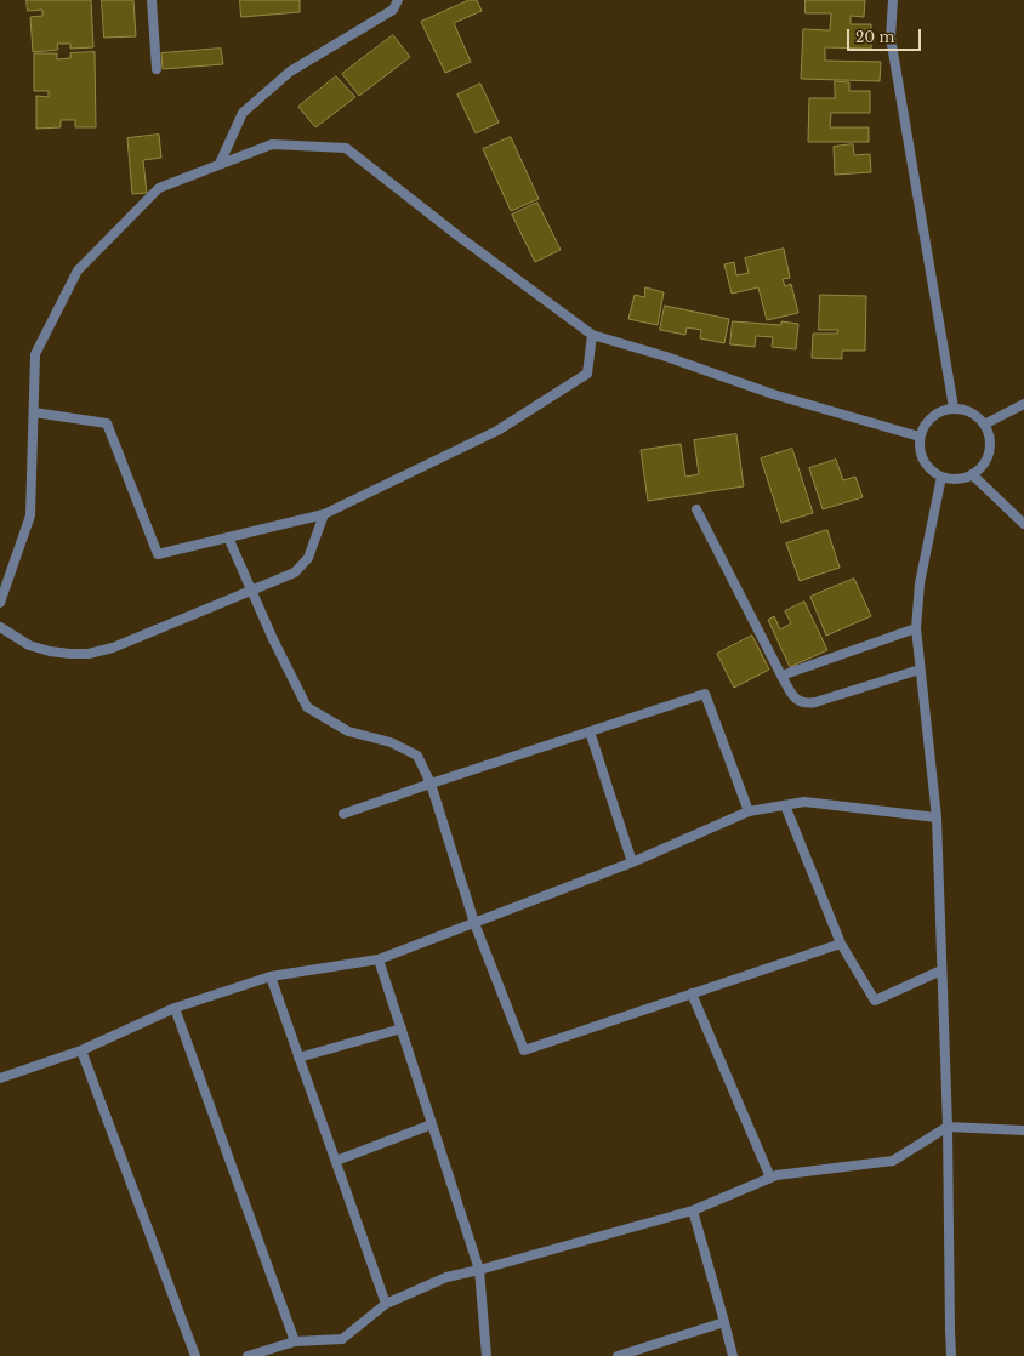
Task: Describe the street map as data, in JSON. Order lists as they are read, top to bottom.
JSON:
{
  "scale_bar": "20 m"
}
